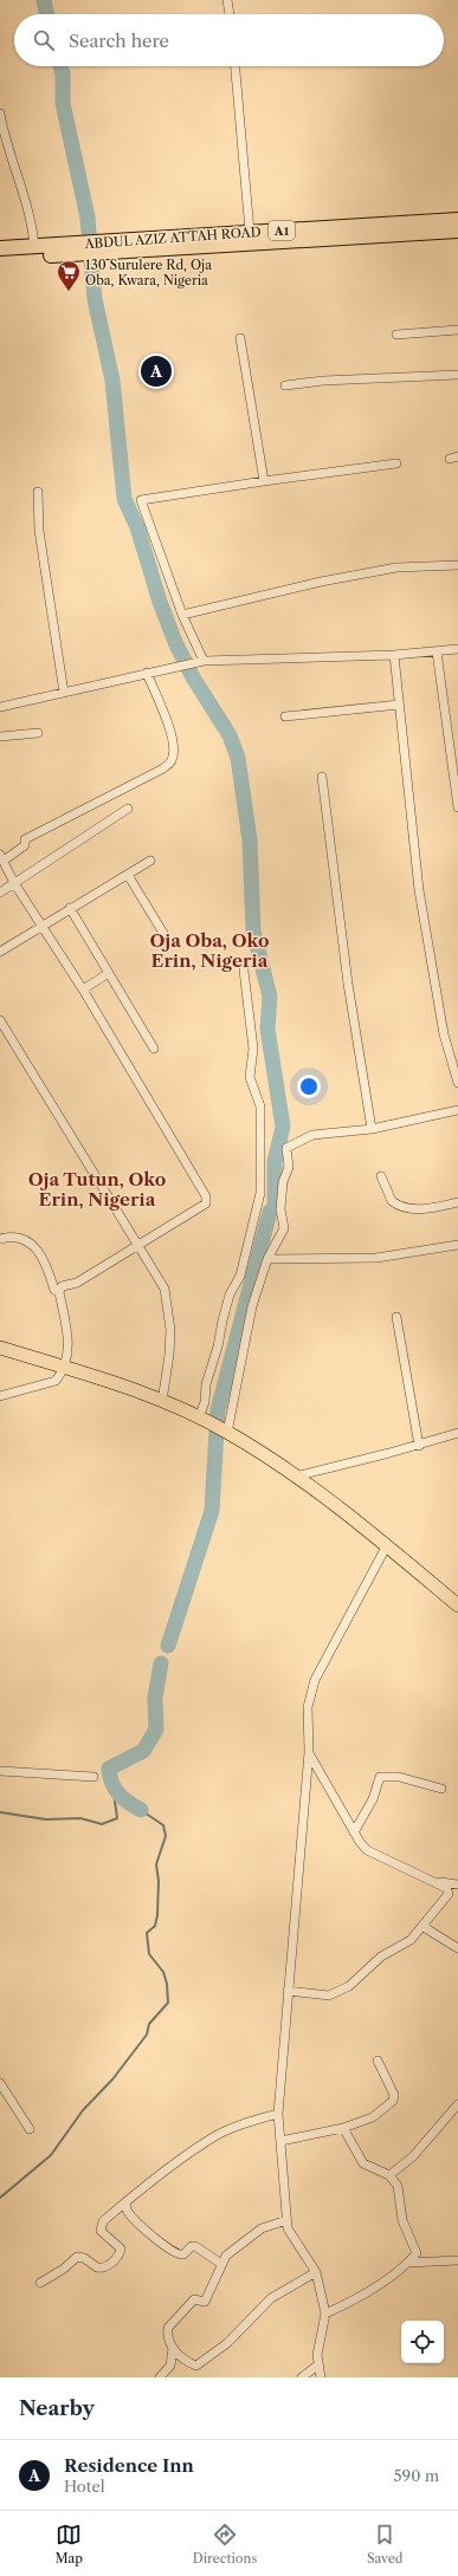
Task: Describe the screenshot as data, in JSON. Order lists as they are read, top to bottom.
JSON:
{
  "streets": {
    "highway": ["A1", "ABDUL AZIZ ATTAH ROAD"]
  },
  "districts": ["Oja Oba, Oko Erin, Nigeria", "Oja Tutun, Oko Erin, Nigeria"],
  "places": {
    "supermarket": ["130 Surulere Rd, Oja Oba, Kwara, Nigeria"]
  },
  "page": {
    "search": "Search here",
    "pins": "A",
    "heading": "Nearby",
    "list": [
      {
        "mark": "A",
        "name": "Residence Inn",
        "note": "Hotel",
        "value": "590 m"
      }
    ],
    "nav": ["Map", "Directions", "Saved"]
  }
}
